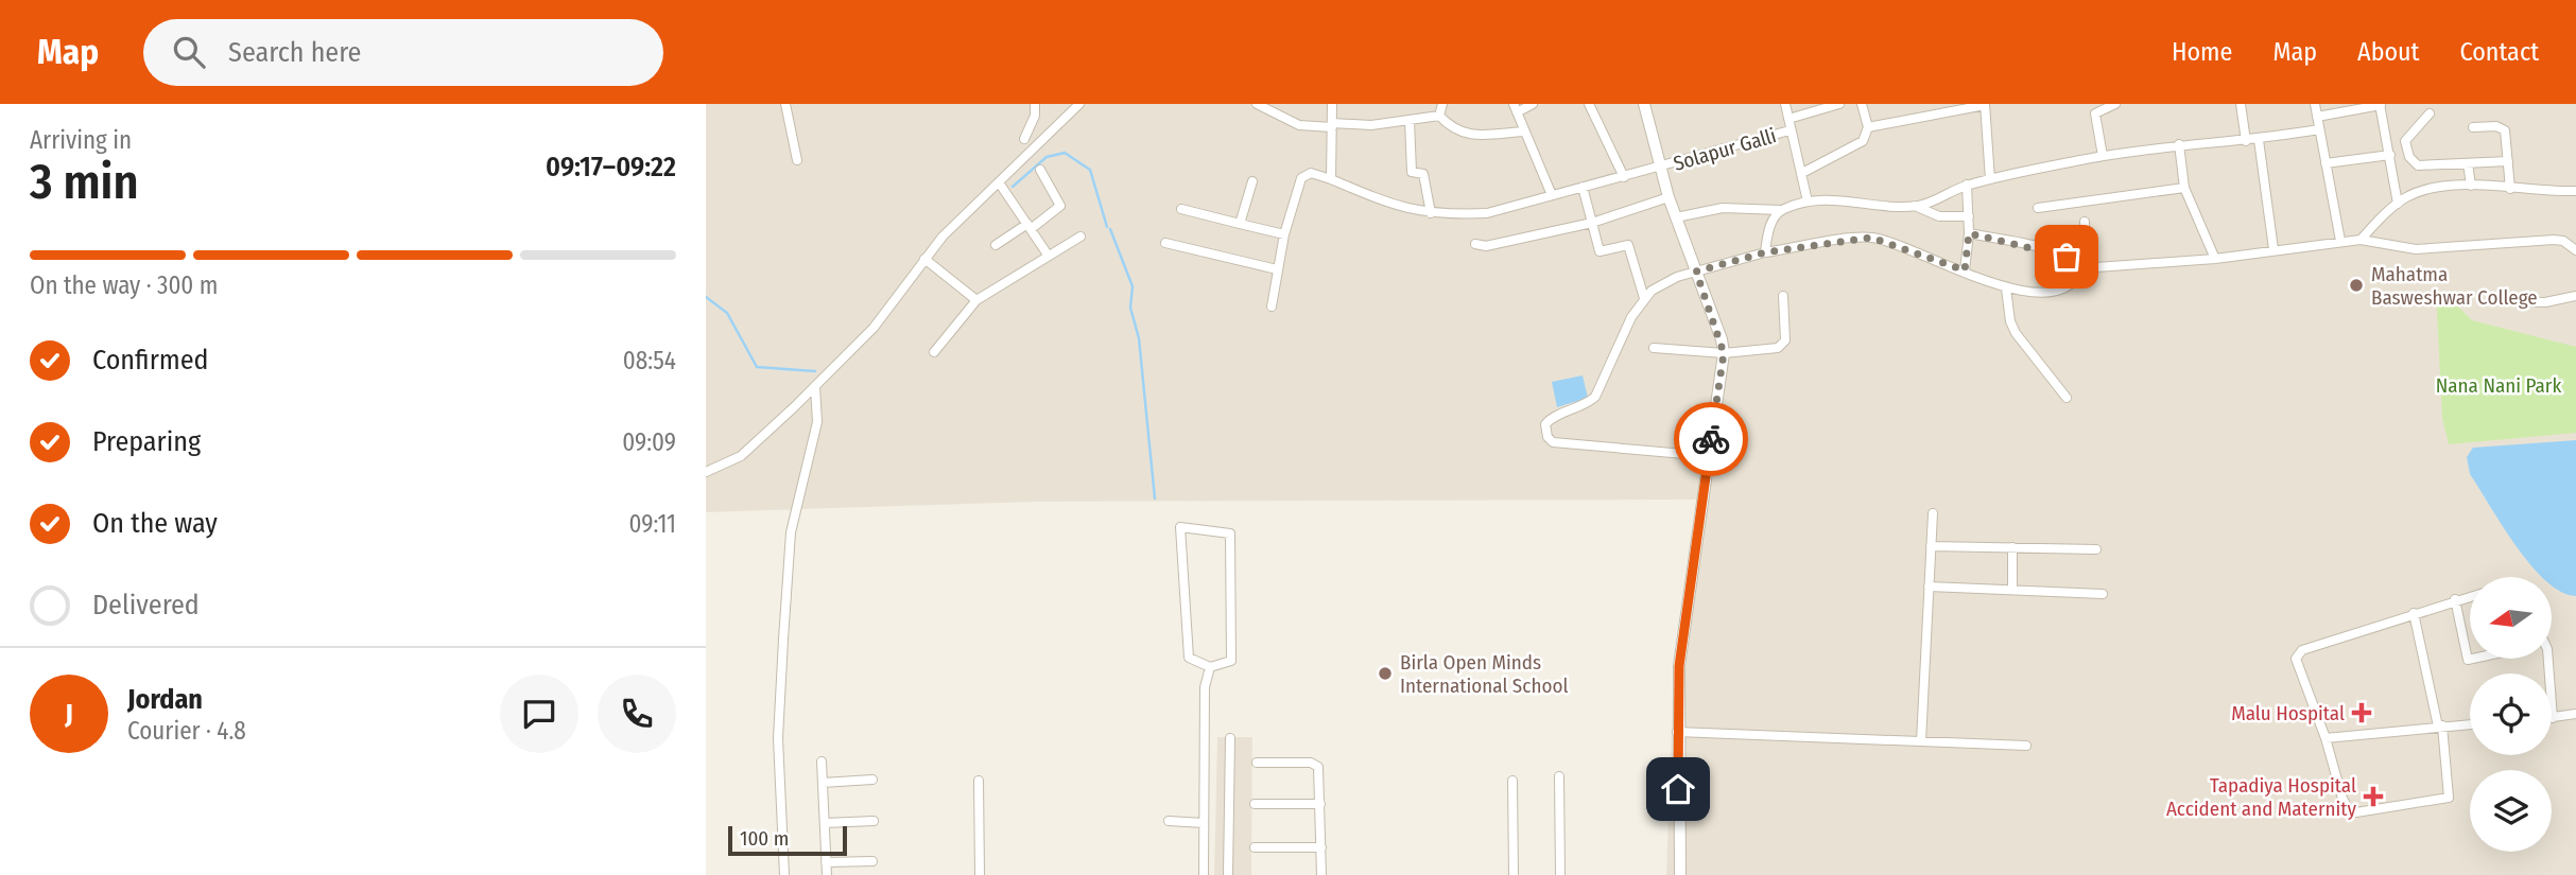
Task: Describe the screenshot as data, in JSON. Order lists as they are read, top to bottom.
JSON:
{
  "streets": {
    "street": ["Solapur Galli"]
  },
  "parks": ["Nana Nani Park"],
  "places": {
    "other": ["Mahatma Basweshwar College", "Birla Open Minds International School"],
    "health": ["Malu Hospital", "Tapadiya Hospital Accident and Maternity"]
  },
  "scale_bar": "100 m",
  "north": "left",
  "page": {
    "header": "Map",
    "search": "Search here",
    "nav": [
      "Home",
      "Map",
      "About",
      "Contact"
    ],
    "heading": ["3 min", "Arriving in", "09:17–09:22"],
    "panel": ["Jordan", "Courier · 4.8"],
    "bar": "On the way · 300 m",
    "list": [
      ["Confirmed", "08:54"],
      ["Preparing", "09:09"],
      ["On the way", "09:11"],
      "Delivered"
    ],
    "round": "J",
    "scale": "100 m"
  }
}
